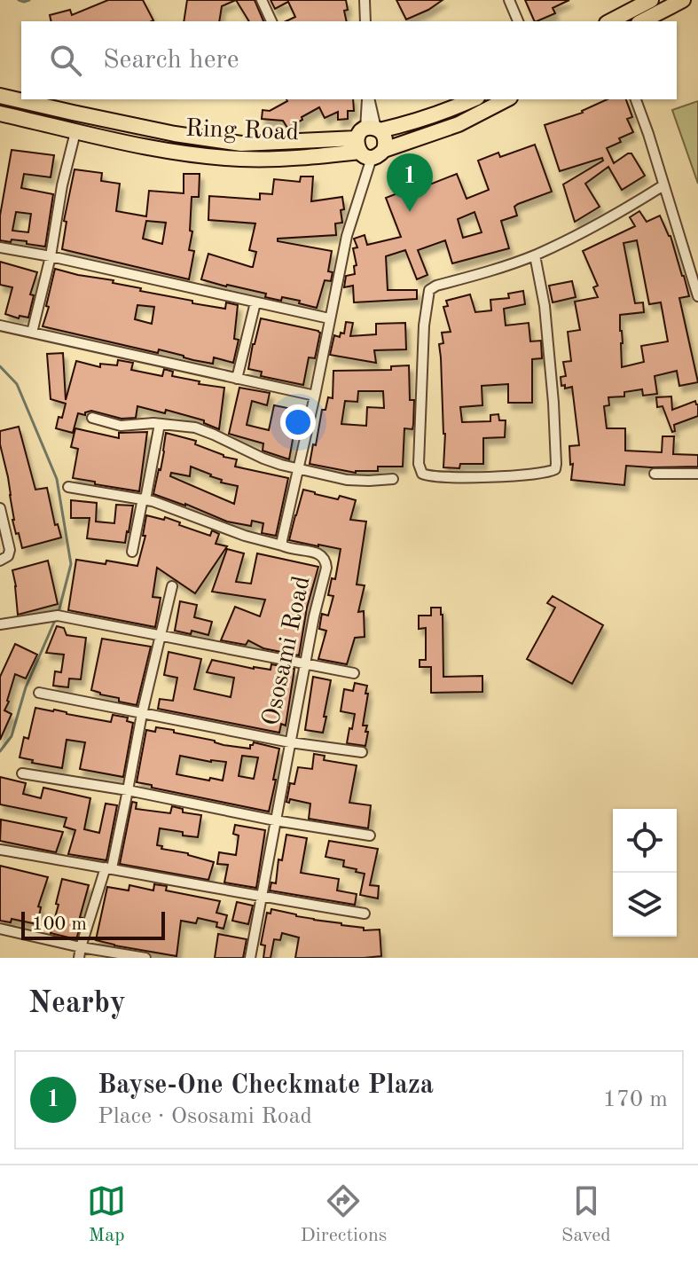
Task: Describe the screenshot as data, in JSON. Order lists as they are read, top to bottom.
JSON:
{
  "streets": {
    "main road": ["Ring Road"],
    "street": ["Ososami Road"]
  },
  "crossings": [
    ["Ring Road", "Ososami Road"]
  ],
  "scale_bar": "100 m",
  "page": {
    "search": "Search here",
    "pins": "1",
    "scale": "100 m",
    "heading": "Nearby",
    "list": [
      {
        "mark": "1",
        "name": "Bayse-One Checkmate Plaza",
        "note": "Place · Ososami Road",
        "value": "170 m"
      }
    ],
    "nav": ["Map", "Directions", "Saved"]
  }
}
